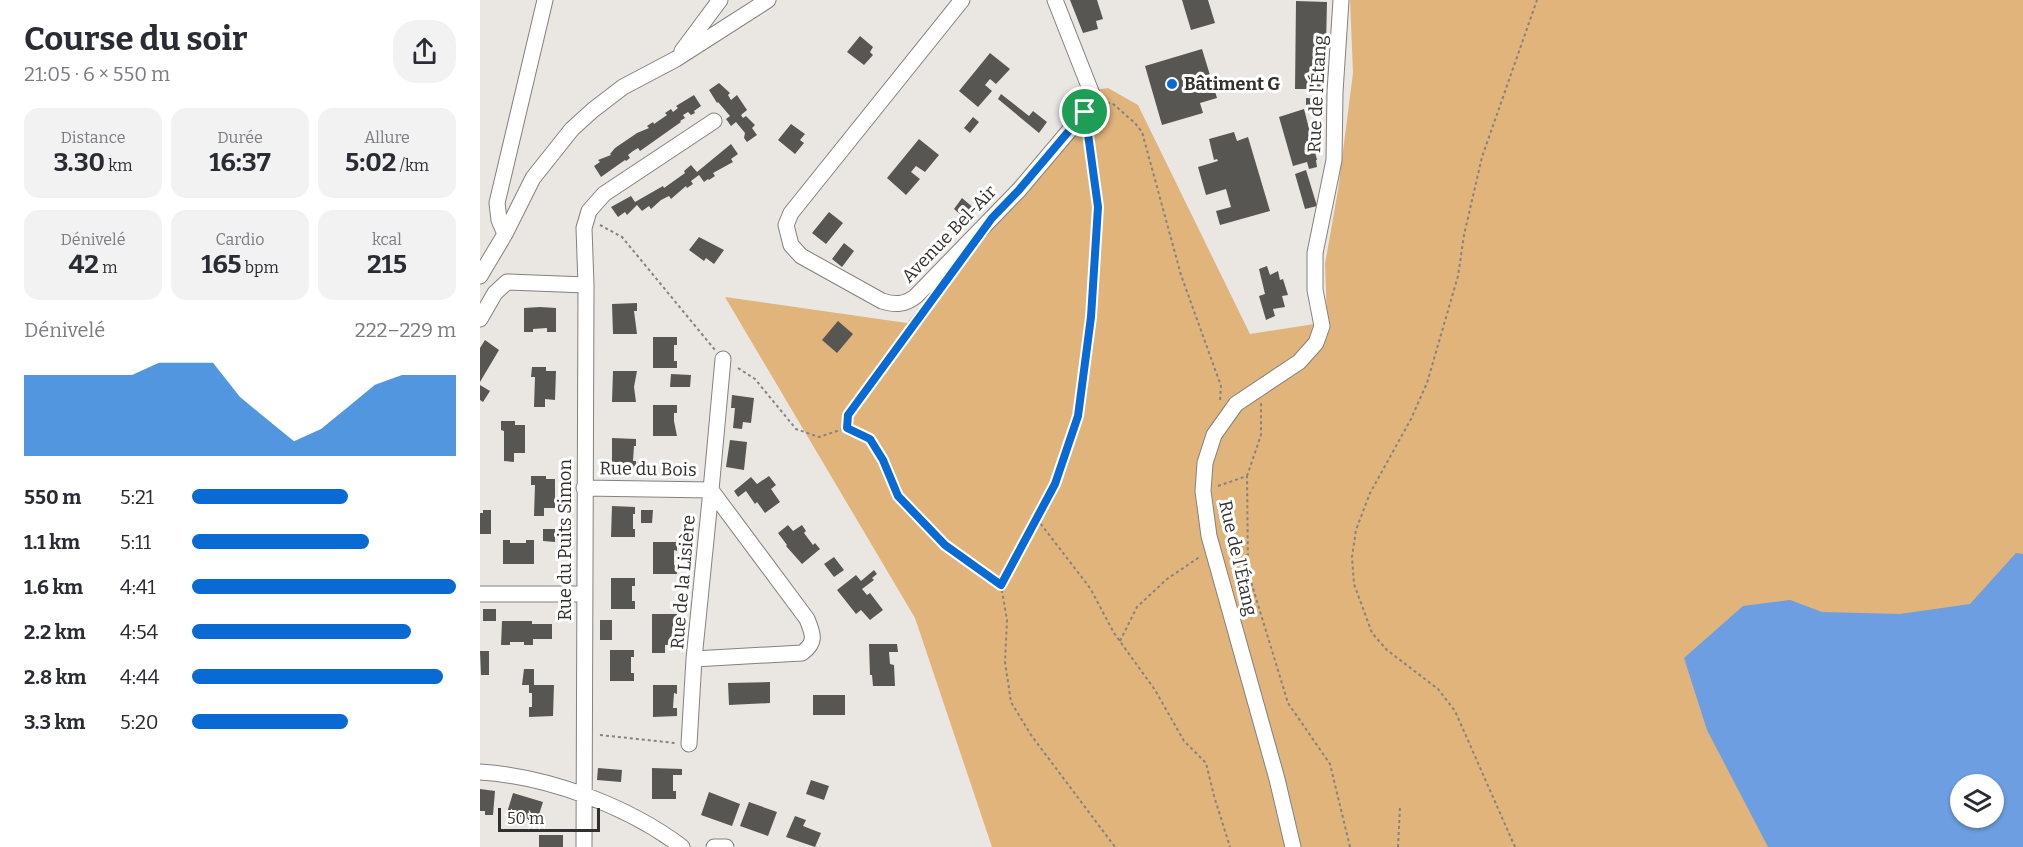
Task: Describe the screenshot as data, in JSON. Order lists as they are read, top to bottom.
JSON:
{
  "streets": {
    "street": [
      "Rue de l'Étang",
      "Avenue Bel-Air",
      "Rue du Bois",
      "Rue du Puits Simon",
      "Rue de la Lisière"
    ]
  },
  "crossings": [
    ["Rue du Bois", "Rue du Puits Simon"],
    ["Rue du Bois", "Rue de la Lisière"]
  ],
  "places": ["Bâtiment G"],
  "scale_bar": "50 m",
  "page": {
    "heading": ["Course du soir", "21:05 · 6 × 550 m"],
    "stats": [
      ["Distance", "3.30 km"],
      ["Durée", "16:37"],
      ["Allure", "5:02 /km"],
      ["Dénivelé", "42 m"],
      ["Cardio", "165 bpm"],
      ["kcal", "215"]
    ],
    "chart": ["Dénivelé", "222–229 m"],
    "list": [
      {
        "name": "550 m",
        "note": "5:21"
      },
      {
        "name": "1.1 km",
        "note": "5:11"
      },
      {
        "name": "1.6 km",
        "note": "4:41"
      },
      {
        "name": "2.2 km",
        "note": "4:54"
      },
      {
        "name": "2.8 km",
        "note": "4:44"
      },
      {
        "name": "3.3 km",
        "note": "5:20"
      }
    ],
    "scale": "50 m"
  }
}
